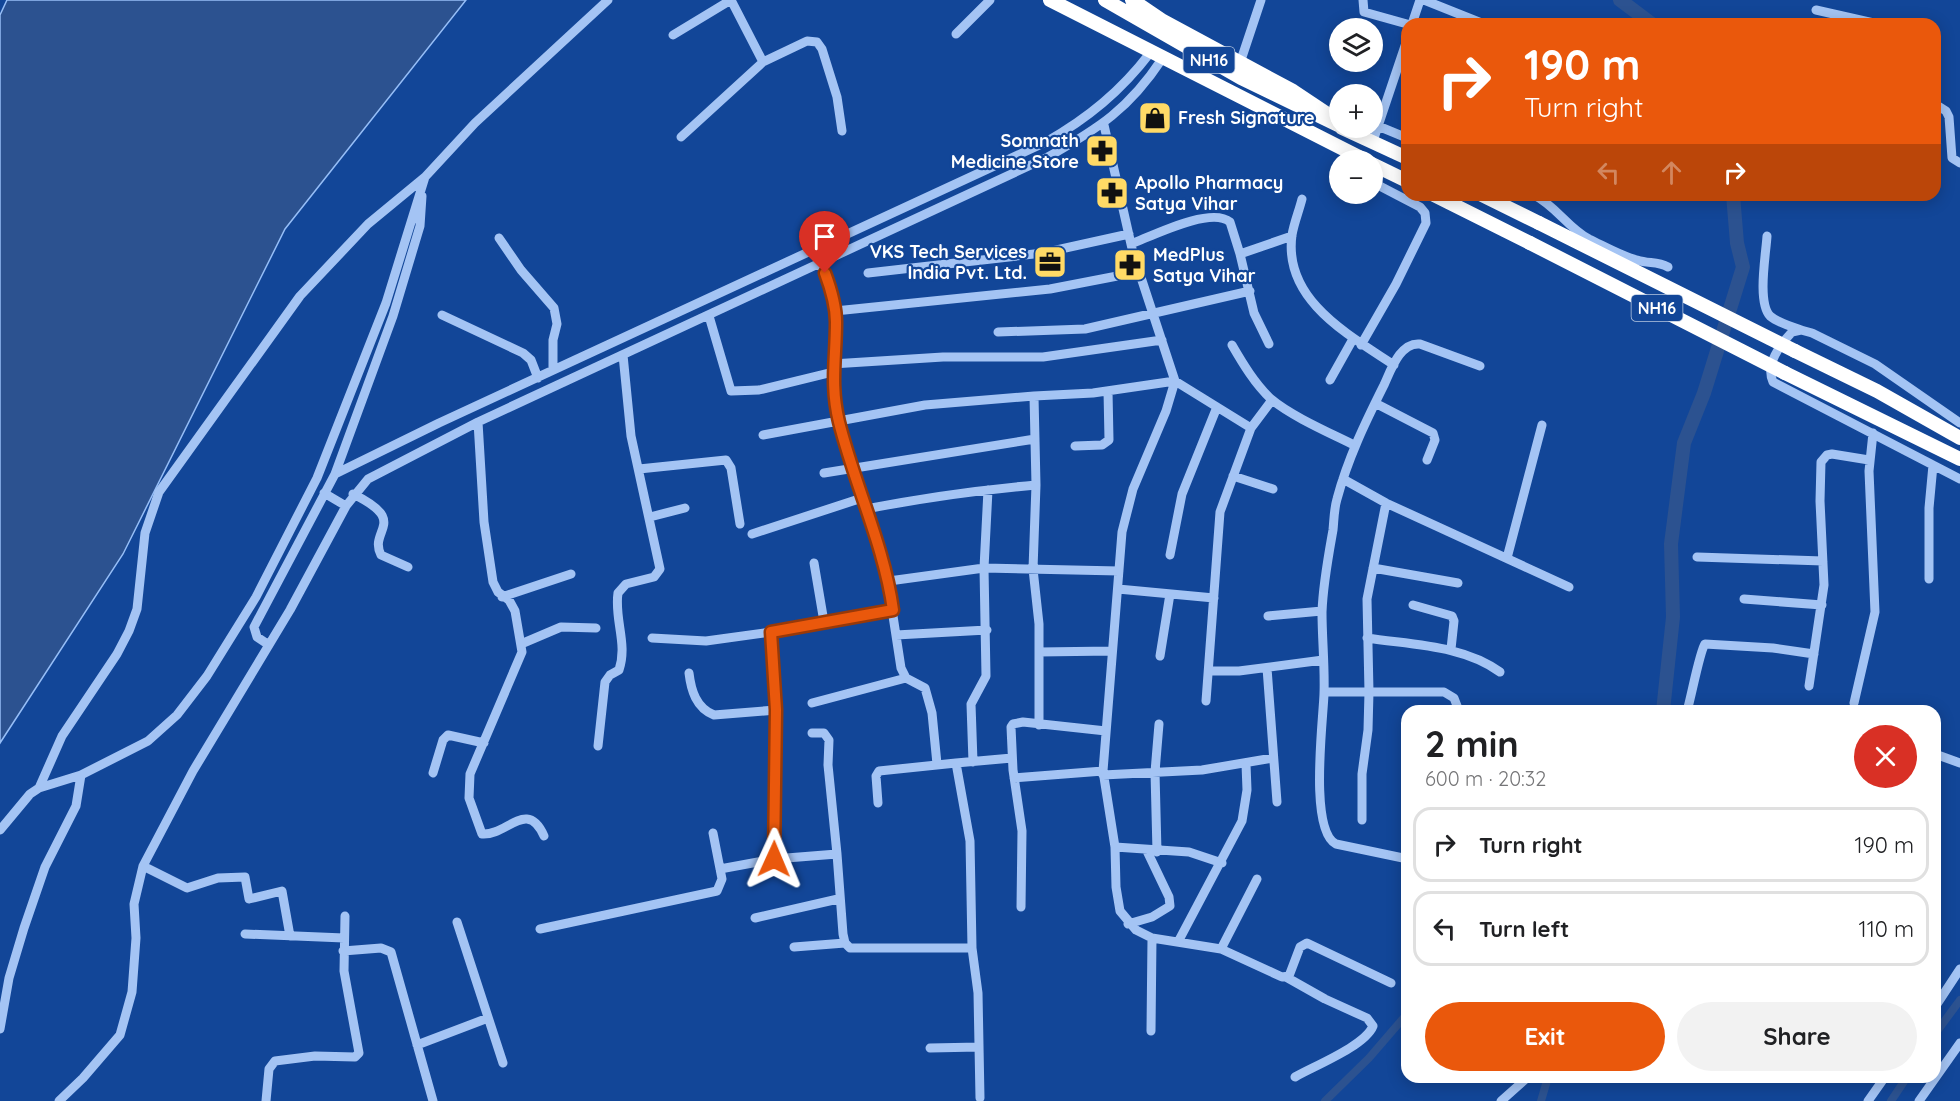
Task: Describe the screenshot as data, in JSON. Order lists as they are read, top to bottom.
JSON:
{
  "streets": {
    "highway": ["NH16"]
  },
  "places": {
    "shop": ["Fresh Signature"],
    "pharmacy": ["Somnath Medicine Store", "Apollo Pharmacy Satya Vihar", "MedPlus Satya Vihar"],
    "office": ["VKS Tech Services India Pvt. Ltd."]
  },
  "page": {
    "map_buttons": ["+", "−"],
    "turn": ["190 m", "Turn right"],
    "heading": ["2 min", "600 m · 20:32"],
    "list": [
      {
        "name": "Turn right",
        "value": "190 m"
      },
      {
        "name": "Turn left",
        "value": "110 m"
      }
    ],
    "buttons": ["Exit", "Share"]
  }
}
